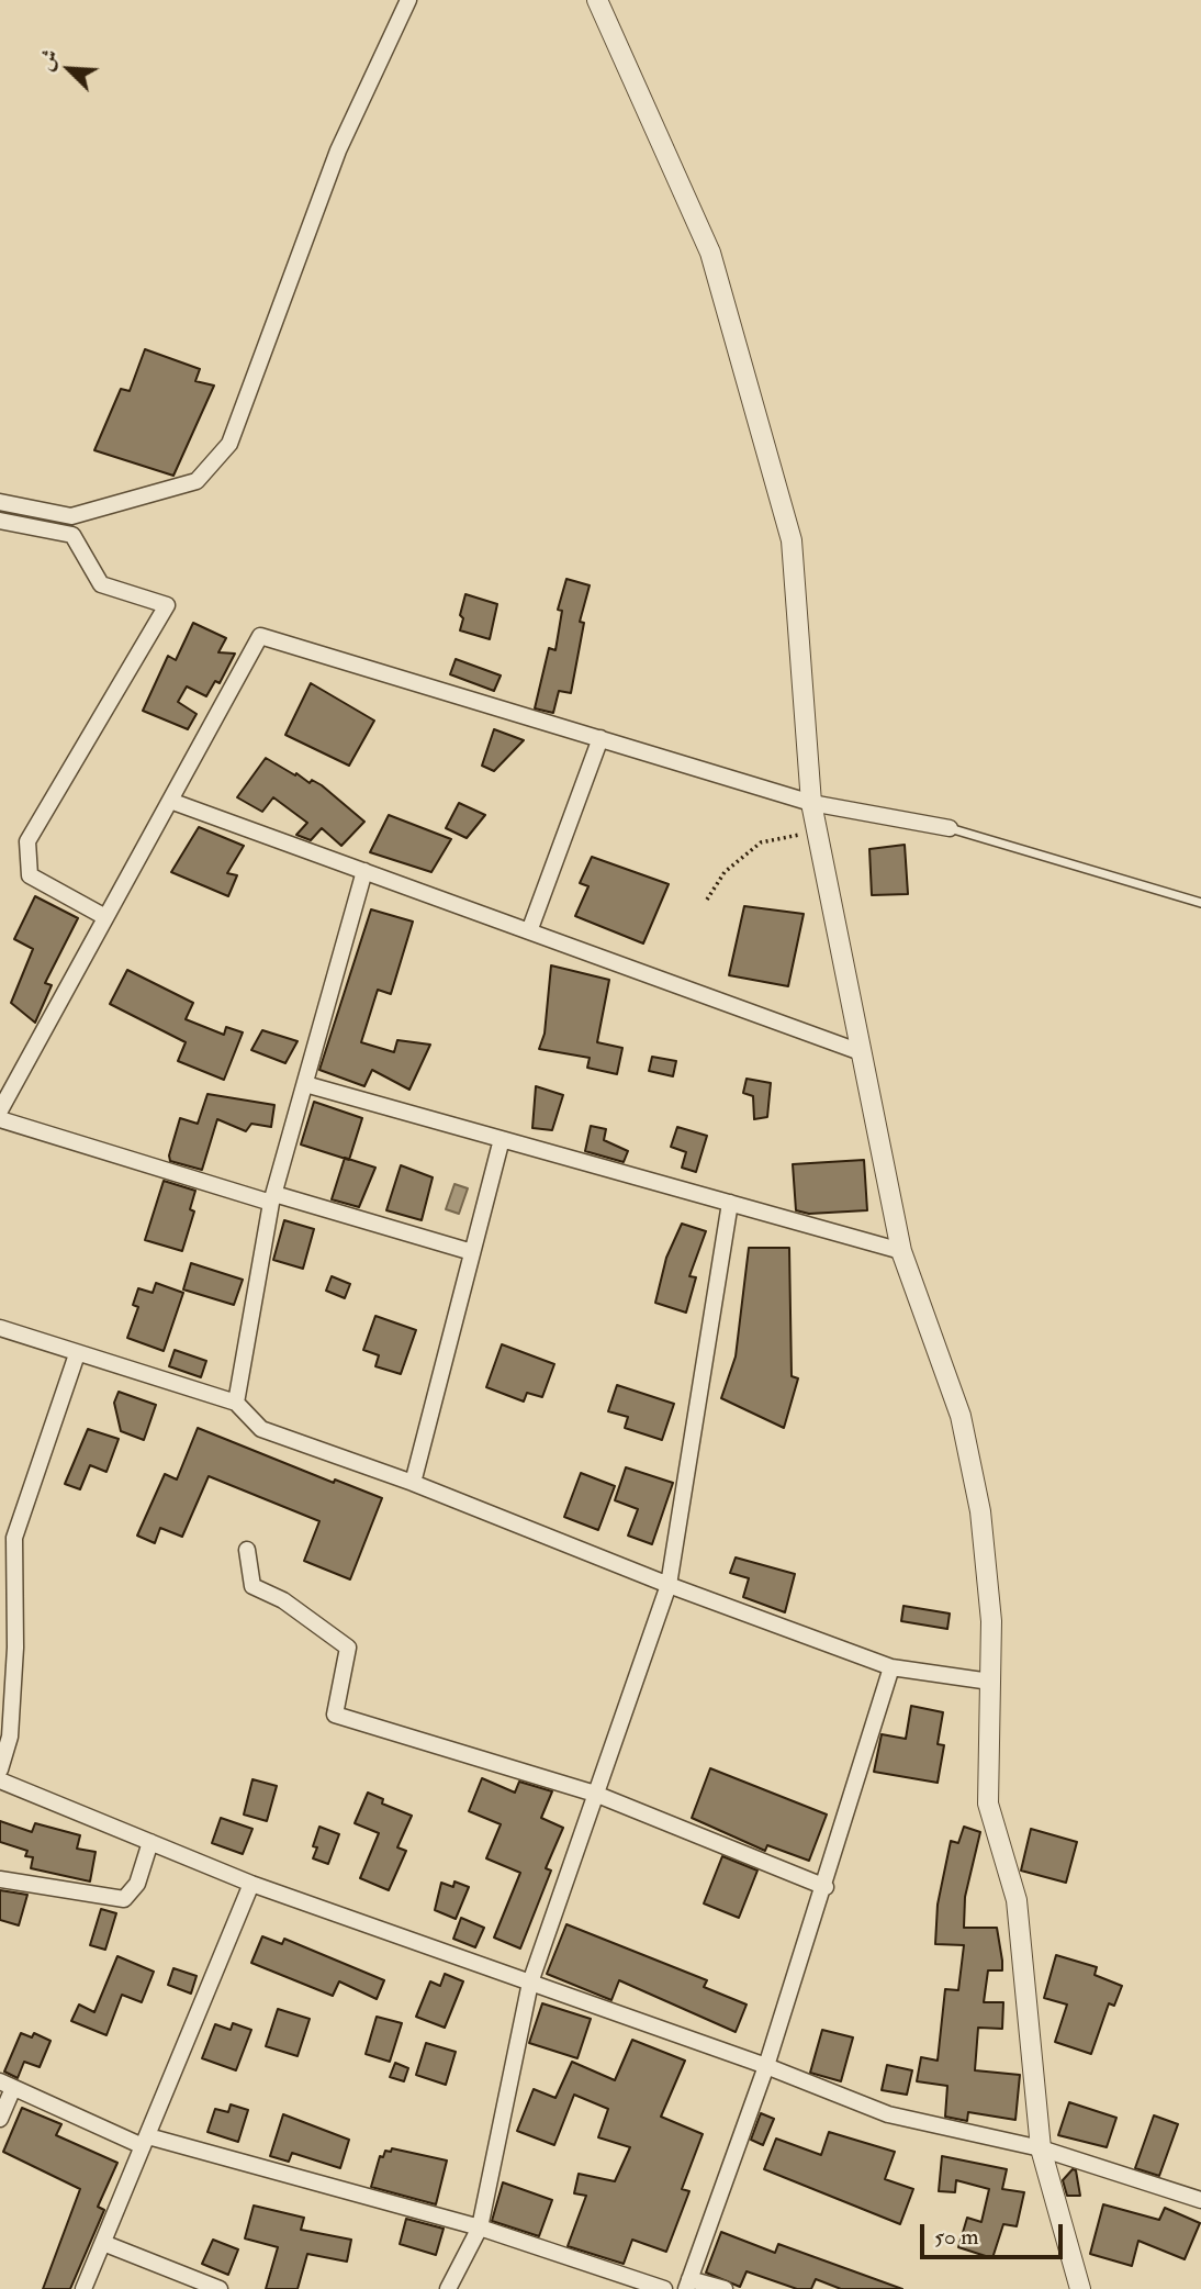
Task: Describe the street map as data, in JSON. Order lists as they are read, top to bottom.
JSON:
{
  "scale_bar": "50 m",
  "north": "top left"
}
